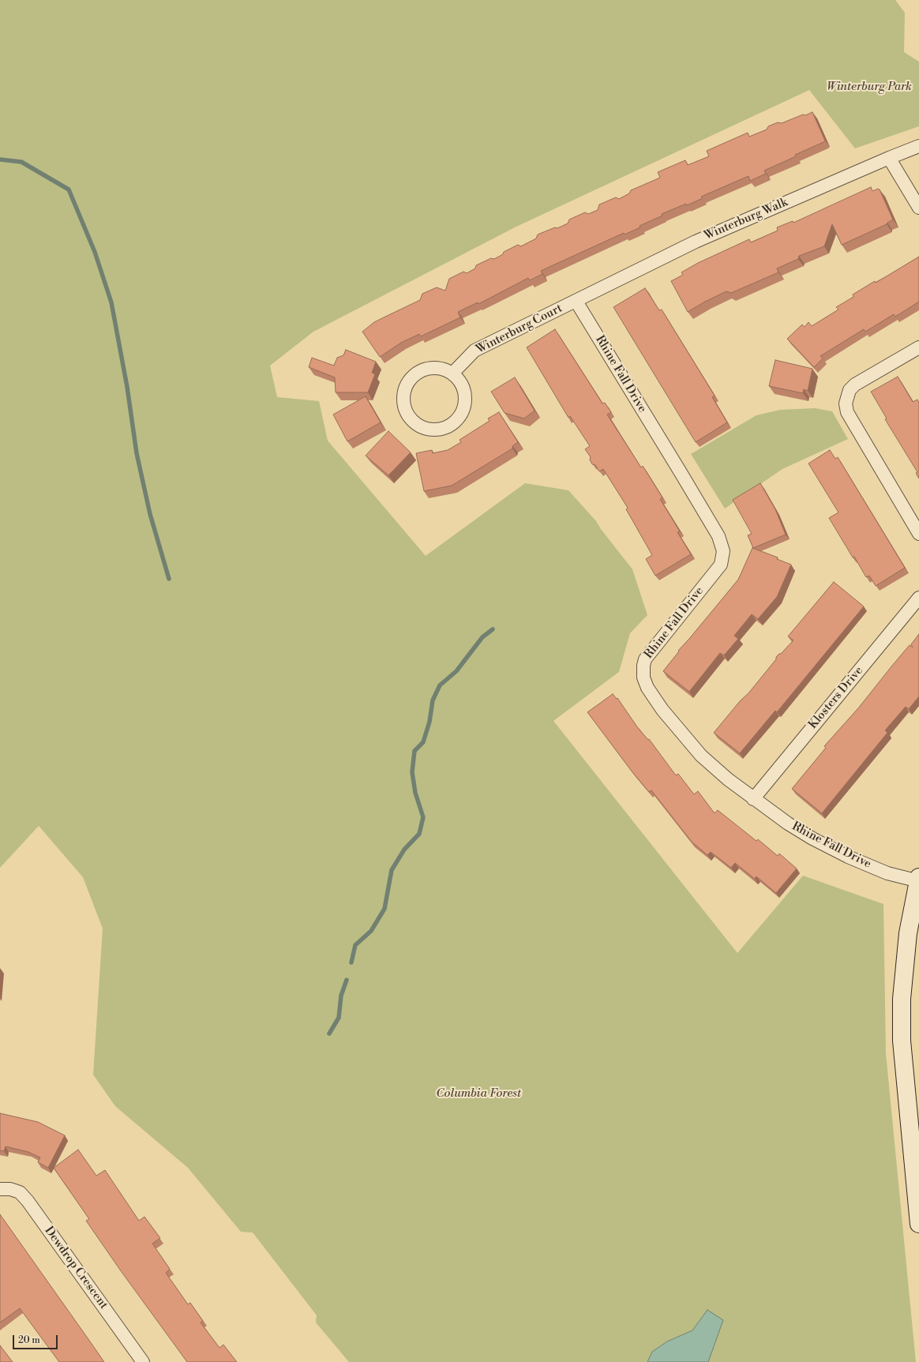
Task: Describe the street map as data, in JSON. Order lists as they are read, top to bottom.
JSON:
{
  "streets": {
    "street": [
      "Winterburg Walk",
      "Winterburg Court",
      "Rhine Fall Drive",
      "Klosters Drive",
      "Dewdrop Crescent"
    ]
  },
  "crossings": [
    ["Winterburg Walk", "Winterburg Court"],
    ["Winterburg Walk", "Rhine Fall Drive"],
    ["Winterburg Court", "Rhine Fall Drive"],
    ["Rhine Fall Drive", "Klosters Drive"]
  ],
  "parks": ["Winterburg Park", "Columbia Forest"],
  "scale_bar": "20 m"
}
